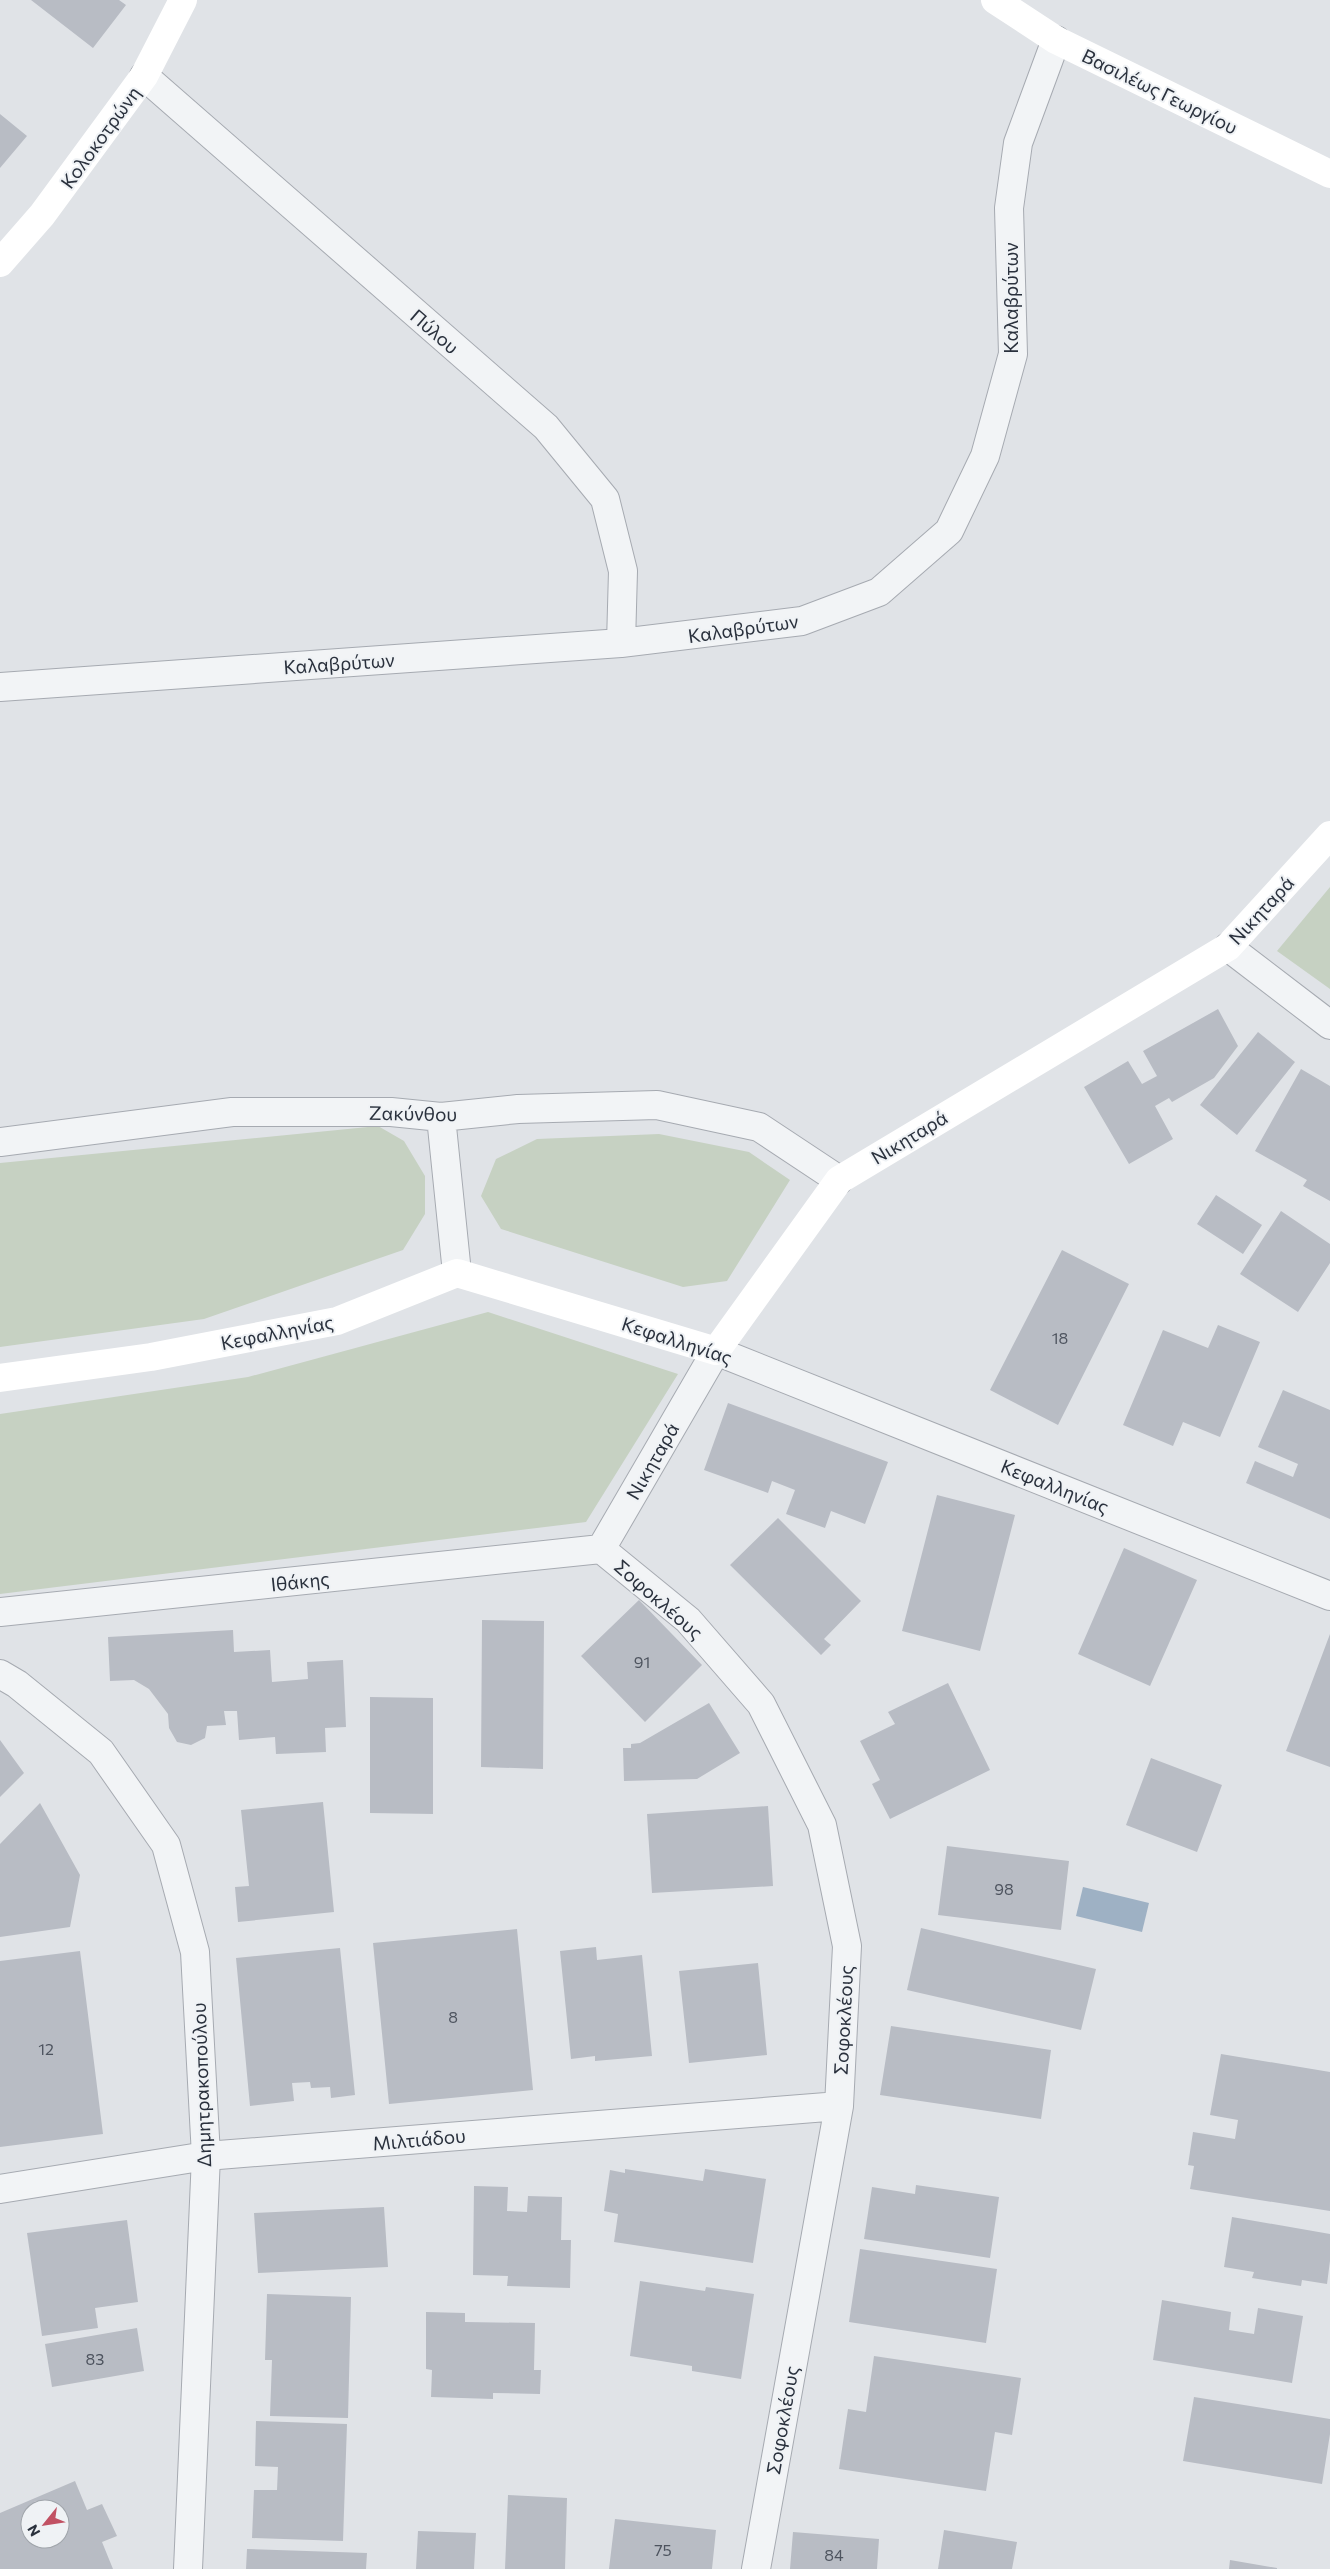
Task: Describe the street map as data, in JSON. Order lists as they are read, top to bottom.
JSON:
{
  "streets": {
    "street": [
      "Βασιλέως Γεωργίου",
      "Κολοκοτρώνη",
      "Καλαβρύτων",
      "Πύλου",
      "Νικηταρά",
      "Ζακύνθου",
      "Κεφαλληνίας",
      "Ιθάκης",
      "Σοφοκλέους",
      "Δημητρακοπούλου",
      "Μιλτιάδου"
    ]
  },
  "crossings": [
    ["Βασιλέως Γεωργίου", "Καλαβρύτων"],
    ["Κολοκοτρώνη", "Πύλου"],
    ["Καλαβρύτων", "Πύλου"],
    ["Νικηταρά", "Ζακύνθου"],
    ["Νικηταρά", "Κεφαλληνίας"],
    ["Νικηταρά", "Ιθάκης"],
    ["Νικηταρά", "Σοφοκλέους"],
    ["Ιθάκης", "Σοφοκλέους"],
    ["Σοφοκλέους", "Μιλτιάδου"],
    ["Δημητρακοπούλου", "Μιλτιάδου"]
  ],
  "house_numbers": [
    "18",
    "91",
    "98",
    "8",
    "12",
    "83",
    "75",
    "84"
  ],
  "north": "bottom left"
}
